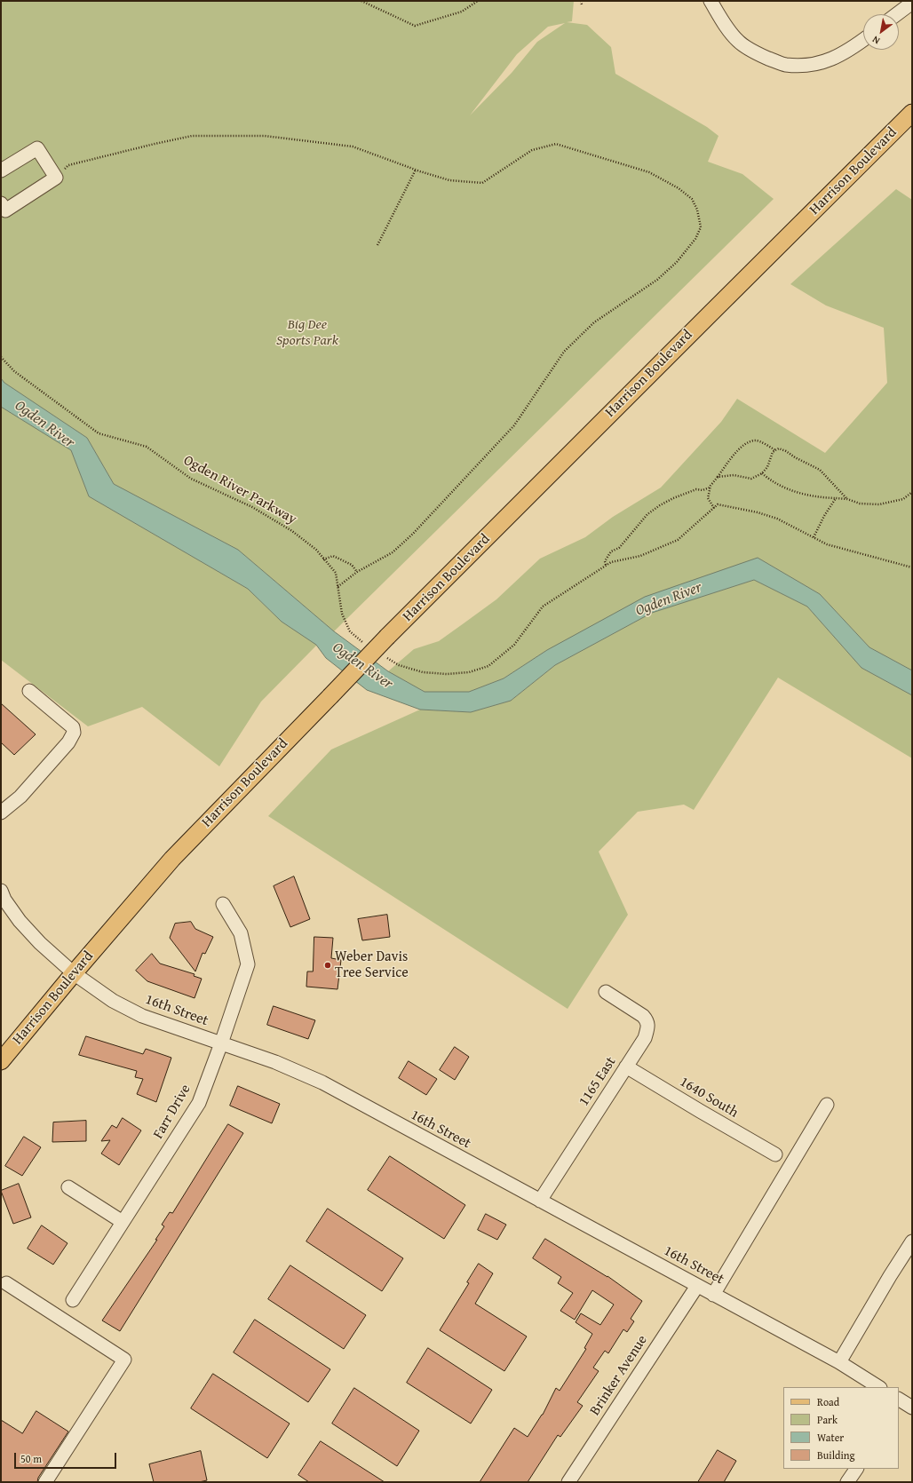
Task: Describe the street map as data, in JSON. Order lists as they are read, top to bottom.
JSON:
{
  "streets": {
    "main road": ["Harrison Boulevard"],
    "street": [
      "16th Street",
      "1165 East",
      "1640 South",
      "Farr Drive",
      "Brinker Avenue"
    ],
    "path": ["Ogden River Parkway"]
  },
  "crossings": [
    ["Harrison Boulevard", "16th Street"],
    ["16th Street", "1165 East"],
    ["16th Street", "Farr Drive"],
    ["16th Street", "Brinker Avenue"],
    ["1165 East", "1640 South"]
  ],
  "water": ["Ogden River"],
  "parks": ["Big Dee Sports Park"],
  "places": ["Weber Davis Tree Service"],
  "legend": [
    "Road",
    "Park",
    "Water",
    "Building"
  ],
  "scale_bar": "50 m",
  "north": "bottom left"
}
